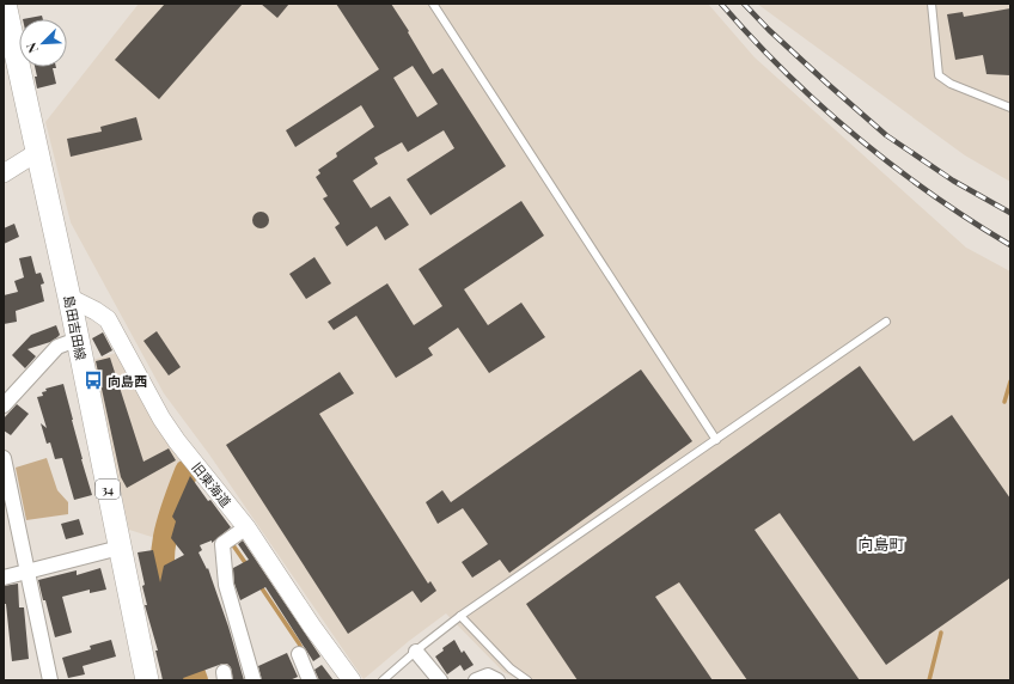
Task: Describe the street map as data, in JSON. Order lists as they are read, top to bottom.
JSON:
{
  "streets": {
    "main road": ["島田吉田線", "34"],
    "street": ["旧東海道"]
  },
  "crossings": [
    ["島田吉田線", "旧東海道"]
  ],
  "districts": ["向島町"],
  "places": {
    "bus stop": ["向島西"]
  },
  "north": "bottom left"
}
